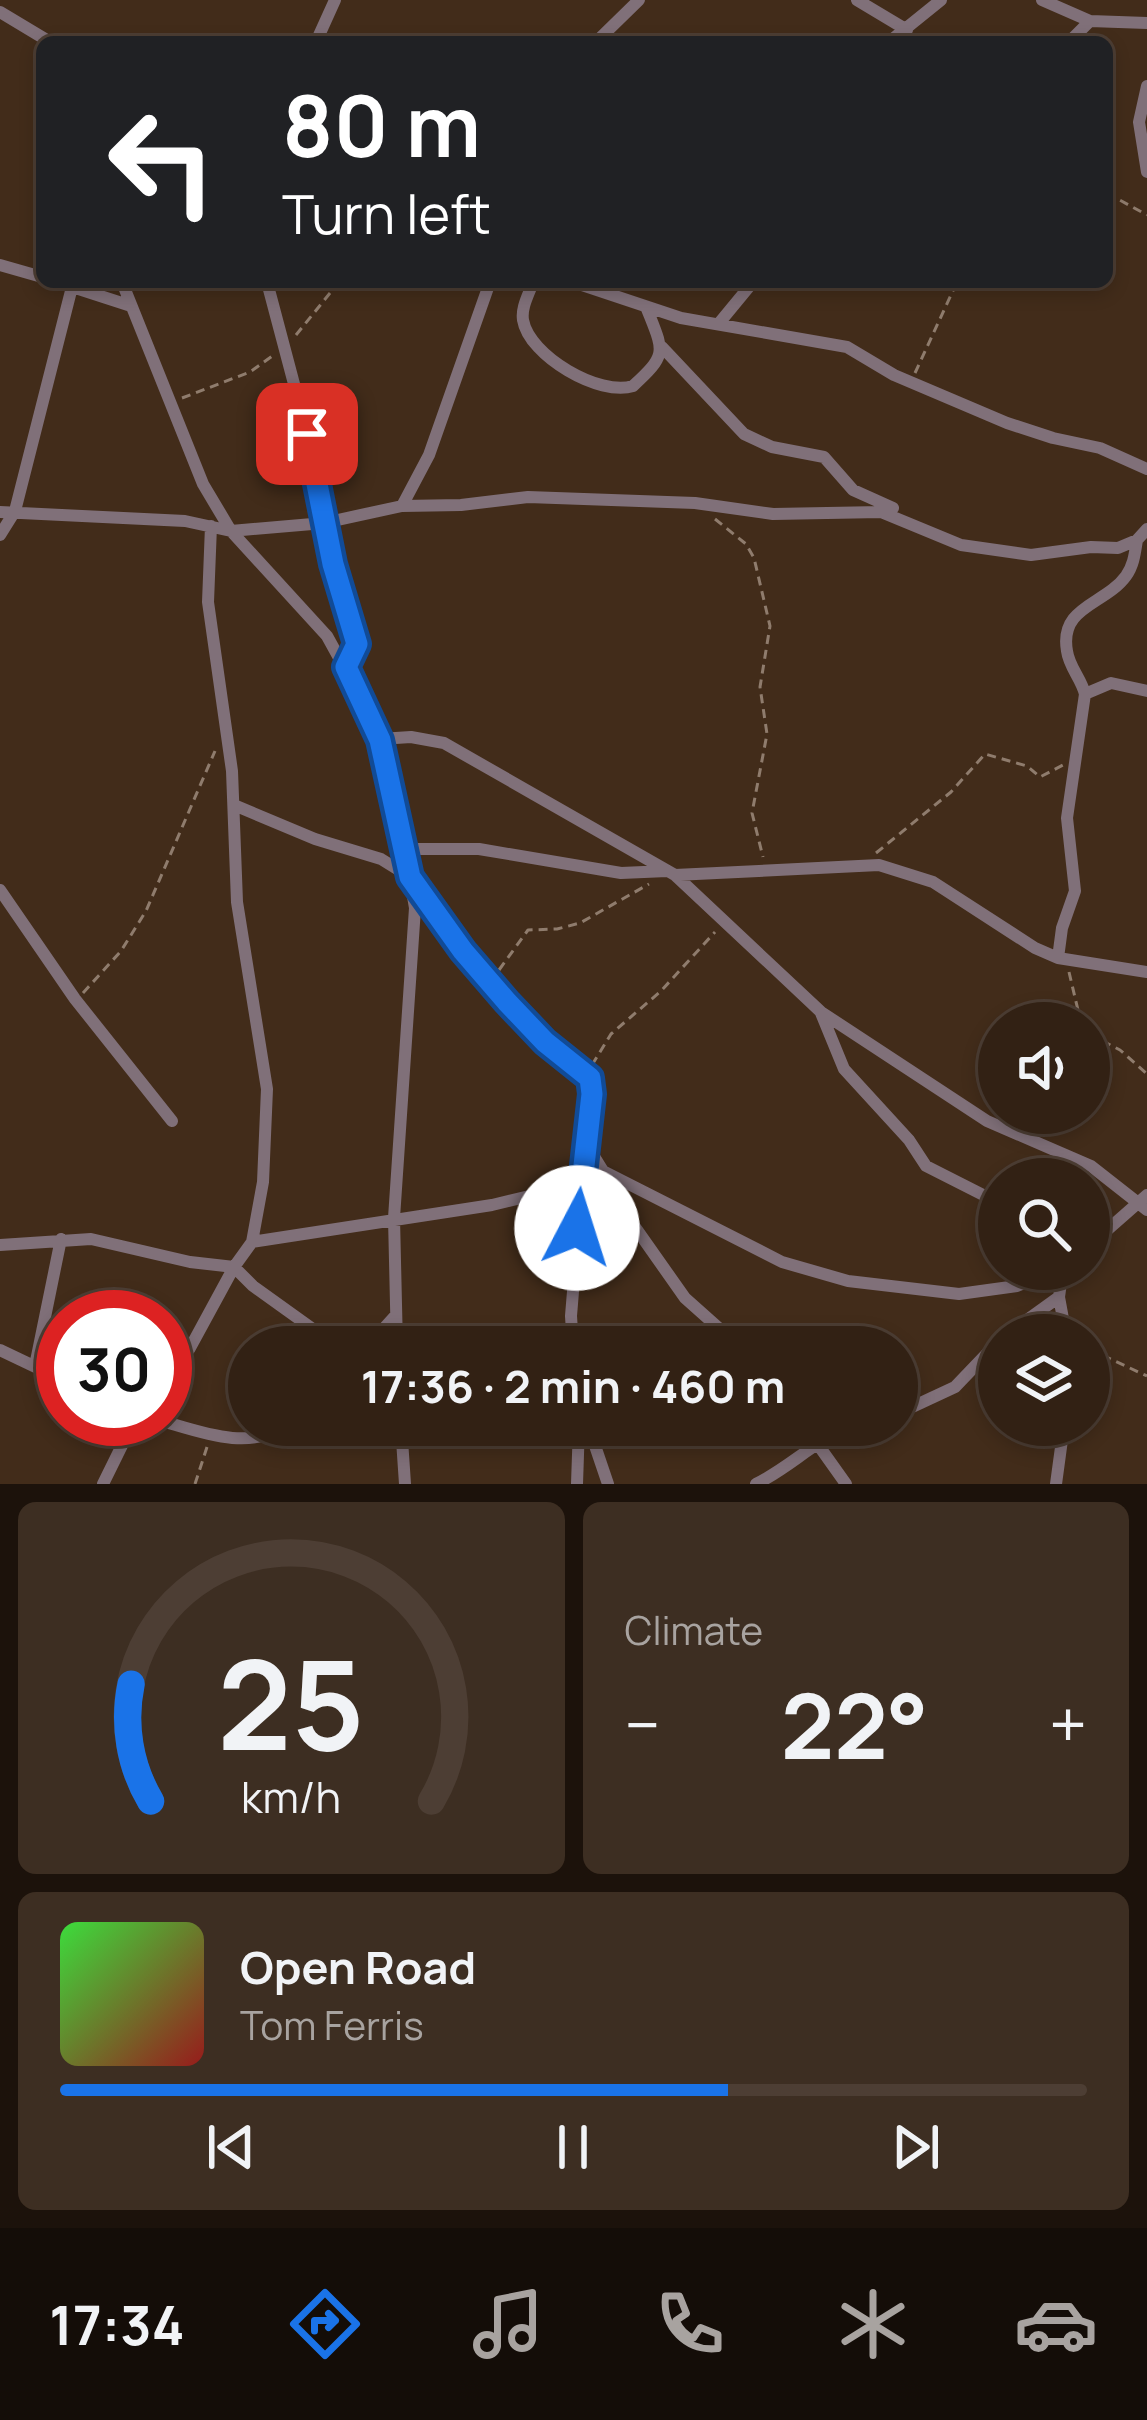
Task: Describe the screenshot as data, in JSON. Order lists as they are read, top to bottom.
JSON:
{
  "page": {
    "turn": ["80 m", "Turn left"],
    "limit": "30",
    "trip": "17:36 · 2 min · 460 m",
    "tile": "Climate",
    "heat": ["−", "22°", "+"],
    "song": ["Open Road", "Tom Ferris"],
    "tabs": "17:34",
    "gauge": ["25", "km/h"]
  }
}
